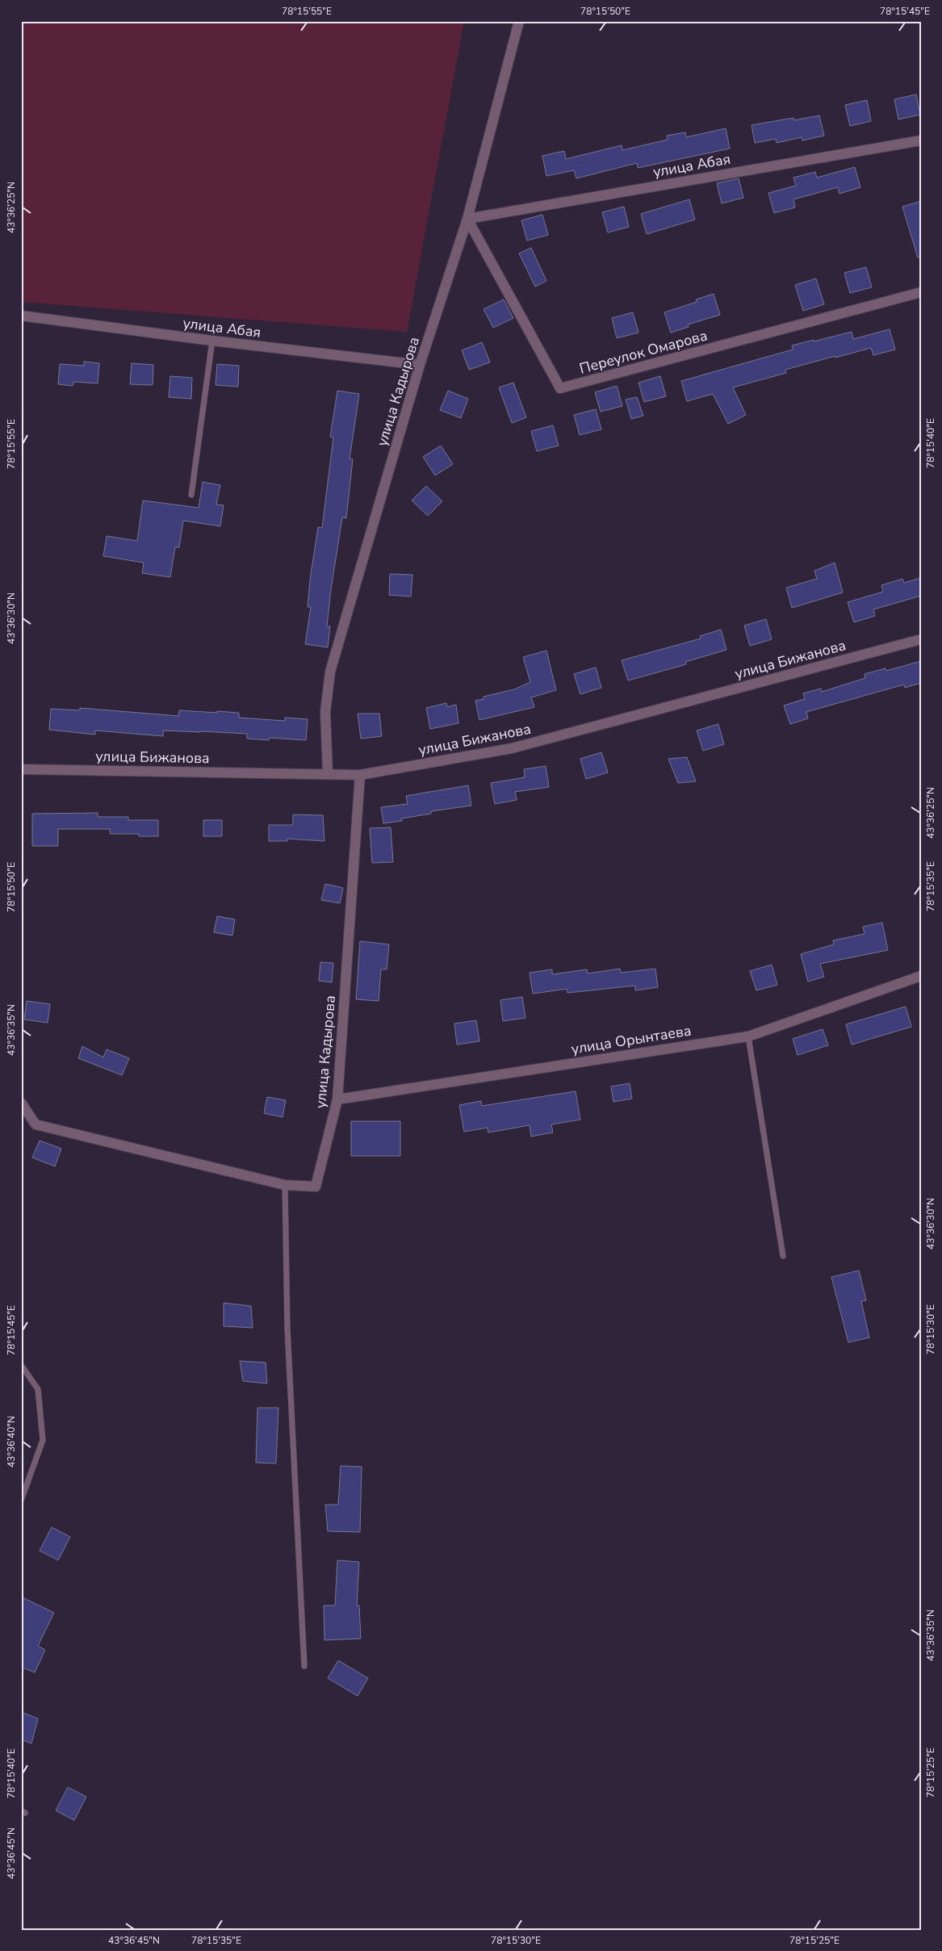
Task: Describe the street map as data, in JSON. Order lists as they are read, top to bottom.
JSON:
{
  "streets": {
    "street": [
      "улица Абая",
      "Переулок Омарова",
      "улица Кадырова",
      "улица Бижанова",
      "улица Орынтаева"
    ]
  },
  "crossings": [
    ["улица Абая", "Переулок Омарова"],
    ["улица Абая", "улица Кадырова"],
    ["Переулок Омарова", "улица Кадырова"],
    ["улица Кадырова", "улица Бижанова"],
    ["улица Кадырова", "улица Орынтаева"]
  ],
  "coordinates": [
    "78°15'55\"E",
    "78°15'50\"E",
    "78°15'45\"E",
    "43°36'25\"N",
    "78°15'40\"E",
    "43°36'30\"N",
    "78°15'35\"E",
    "43°36'35\"N",
    "78°15'30\"E",
    "43°36'40\"N",
    "78°15'25\"E",
    "43°36'45\"N"
  ]
}
